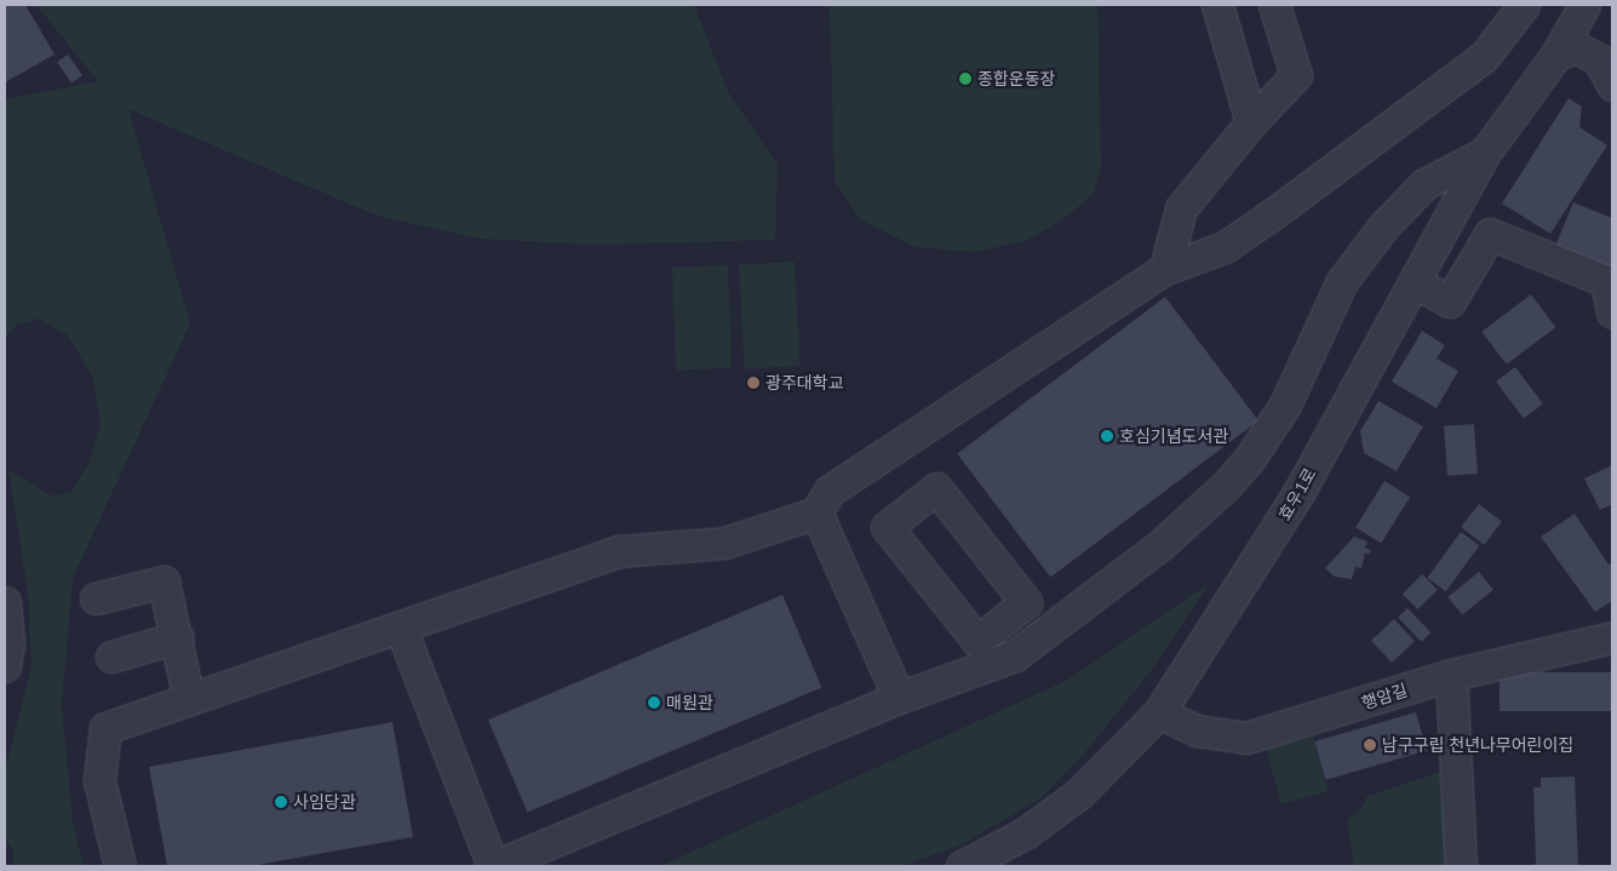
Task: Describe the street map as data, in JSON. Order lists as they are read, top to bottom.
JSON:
{
  "streets": {
    "street": ["효우1로", "행암길"]
  },
  "crossings": [
    ["효우1로", "행암길"]
  ],
  "places": [
    "종합운동장",
    "광주대학교",
    "호심기념도서관",
    "매원관",
    "남구구립 천년나무어린이집",
    "사임당관"
  ]
}
